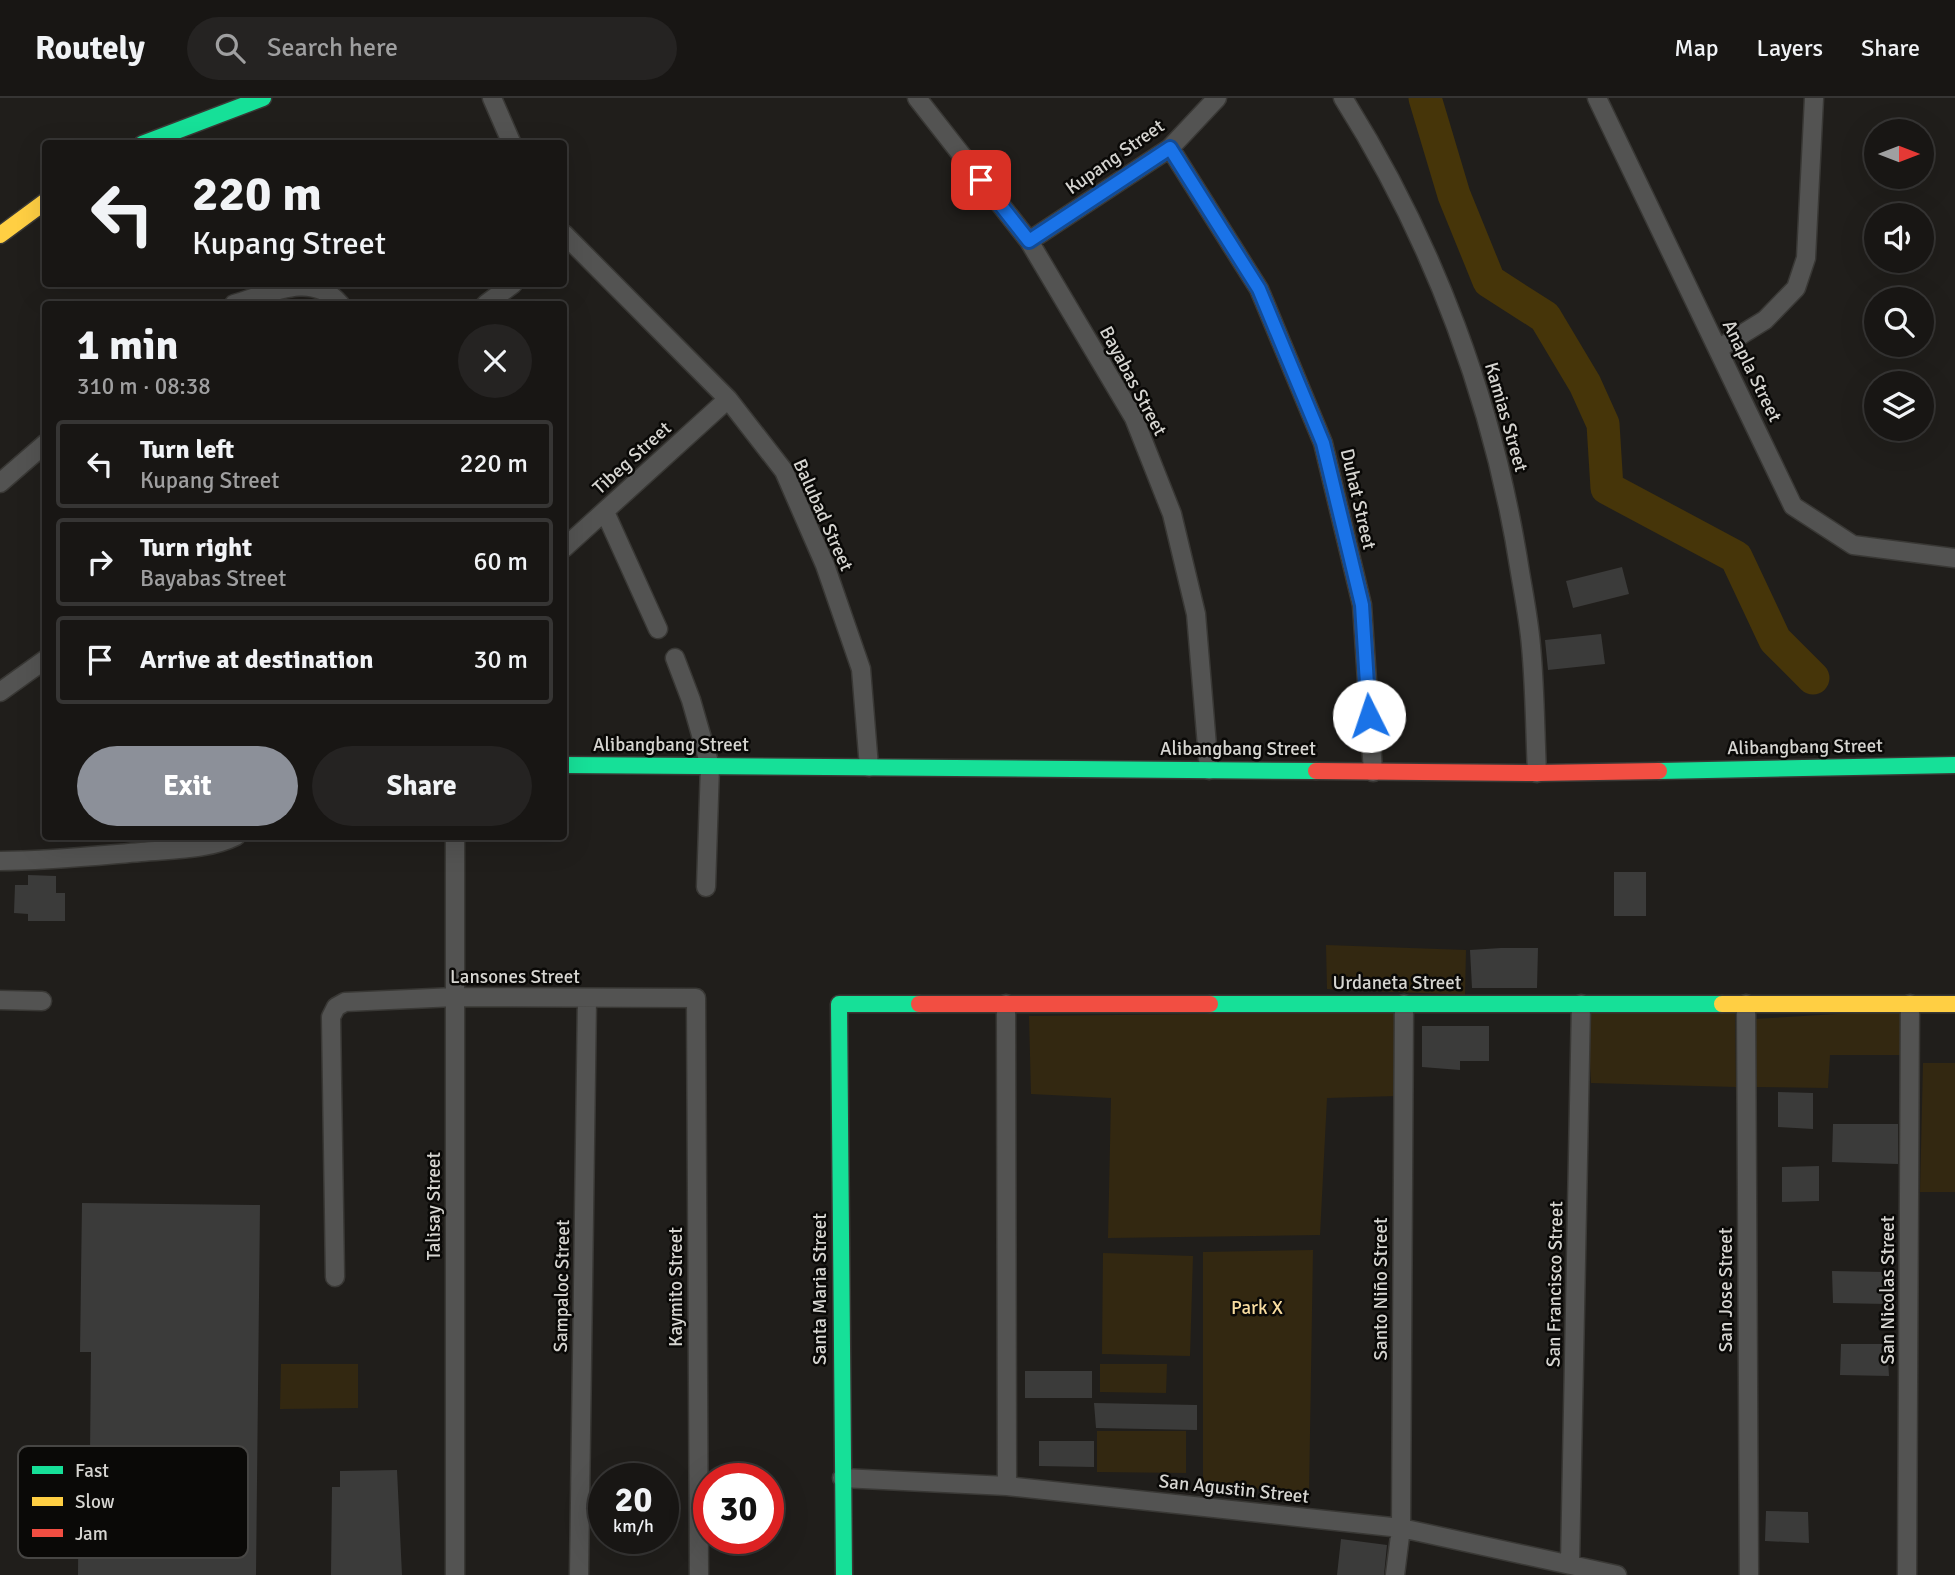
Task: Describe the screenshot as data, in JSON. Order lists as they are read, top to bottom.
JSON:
{
  "streets": {
    "street": [
      "Kupang Street",
      "Anapla Street",
      "Bayabas Street",
      "Kamias Street",
      "Tibeg Street",
      "Duhat Street",
      "Balubad Street",
      "Alibangbang Street",
      "Lansones Street",
      "Urdaneta Street",
      "Talisay Street",
      "San Francisco Street",
      "Sampaloc Street",
      "Kaymito Street",
      "Santa Maria Street",
      "Santo Niño Street",
      "San Jose Street",
      "San Nicolas Street",
      "San Agustin Street"
    ]
  },
  "crossings": [
    ["Kupang Street", "Bayabas Street"],
    ["Kupang Street", "Duhat Street"],
    ["Bayabas Street", "Alibangbang Street"],
    ["Kamias Street", "Alibangbang Street"],
    ["Tibeg Street", "Balubad Street"],
    ["Duhat Street", "Alibangbang Street"],
    ["Balubad Street", "Alibangbang Street"],
    ["Lansones Street", "Talisay Street"],
    ["Lansones Street", "Sampaloc Street"],
    ["Lansones Street", "Kaymito Street"],
    ["Urdaneta Street", "San Francisco Street"],
    ["Urdaneta Street", "Santa Maria Street"],
    ["Urdaneta Street", "Santo Niño Street"],
    ["Urdaneta Street", "San Jose Street"],
    ["Urdaneta Street", "San Nicolas Street"],
    ["San Francisco Street", "San Agustin Street"],
    ["Santa Maria Street", "San Agustin Street"],
    ["Santo Niño Street", "San Agustin Street"]
  ],
  "parks": ["Park X"],
  "legend": ["Fast", "Slow", "Jam"],
  "north": "right",
  "page": {
    "header": "Routely",
    "search": "Search here",
    "nav": ["Map", "Layers", "Share"],
    "turn": ["220 m", "Kupang Street"],
    "heading": ["1 min", "310 m · 08:38"],
    "list": [
      {
        "name": "Turn left",
        "note": "Kupang Street",
        "value": "220 m"
      },
      {
        "name": "Turn right",
        "note": "Bayabas Street",
        "value": "60 m"
      },
      {
        "name": "Arrive at destination",
        "value": "30 m"
      }
    ],
    "buttons": ["Exit", "Share"],
    "speed": "20 km/h",
    "limit": "30"
  }
}
